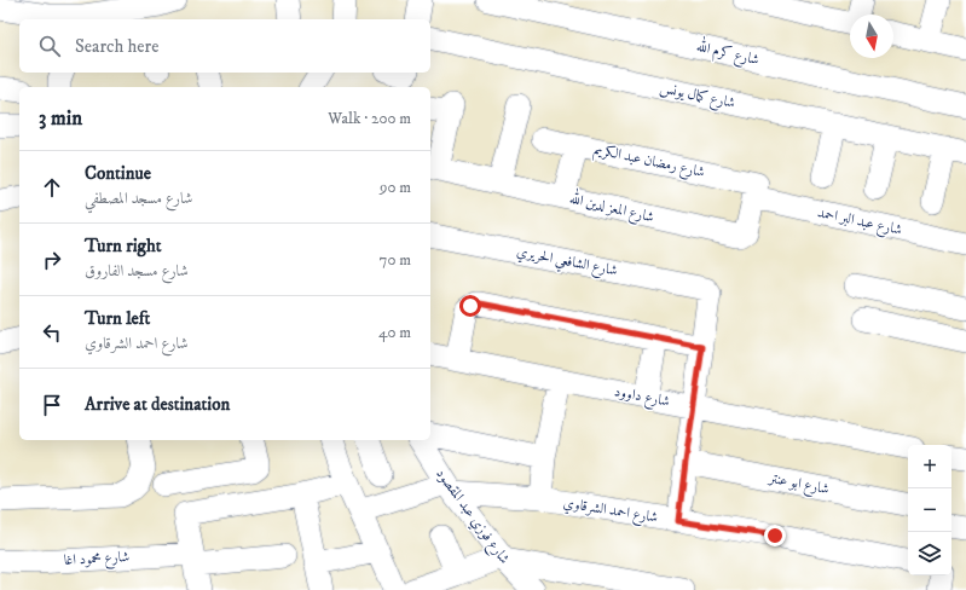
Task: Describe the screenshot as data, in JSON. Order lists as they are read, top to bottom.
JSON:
{
  "streets": {
    "street": [
      "شارع كرم الله",
      "شارع كمال يونس",
      "شارع رمضان عبد الكريم",
      "شارع المعز لدين الله",
      "شارع عبد البر احمد",
      "شارع الشافعي الحريري",
      "شارع داوود",
      "شارع ابو عنتر",
      "شارع احمد الشرقاوي",
      "شارع فوزي عبد المقصود",
      "شارع محمود اغا"
    ]
  },
  "crossings": [
    ["شارع رمضان عبد الكريم", "شارع المعز لدين الله"],
    ["شارع رمضان عبد الكريم", "شارع عبد البر احمد"],
    ["شارع المعز لدين الله", "شارع عبد البر احمد"],
    ["شارع احمد الشرقاوي", "شارع فوزي عبد المقصود"]
  ],
  "north": "bottom",
  "page": {
    "search": "Search here",
    "heading": ["3 min", "Walk · 200 m"],
    "list": [
      ["Continue", "شارع مسجد المصطفي", "90 m"],
      ["Turn right", "شارع مسجد الفاروق", "70 m"],
      ["Turn left", "شارع احمد الشرقاوي", "40 m"],
      "Arrive at destination"
    ],
    "map_buttons": ["+", "−"]
  }
}
